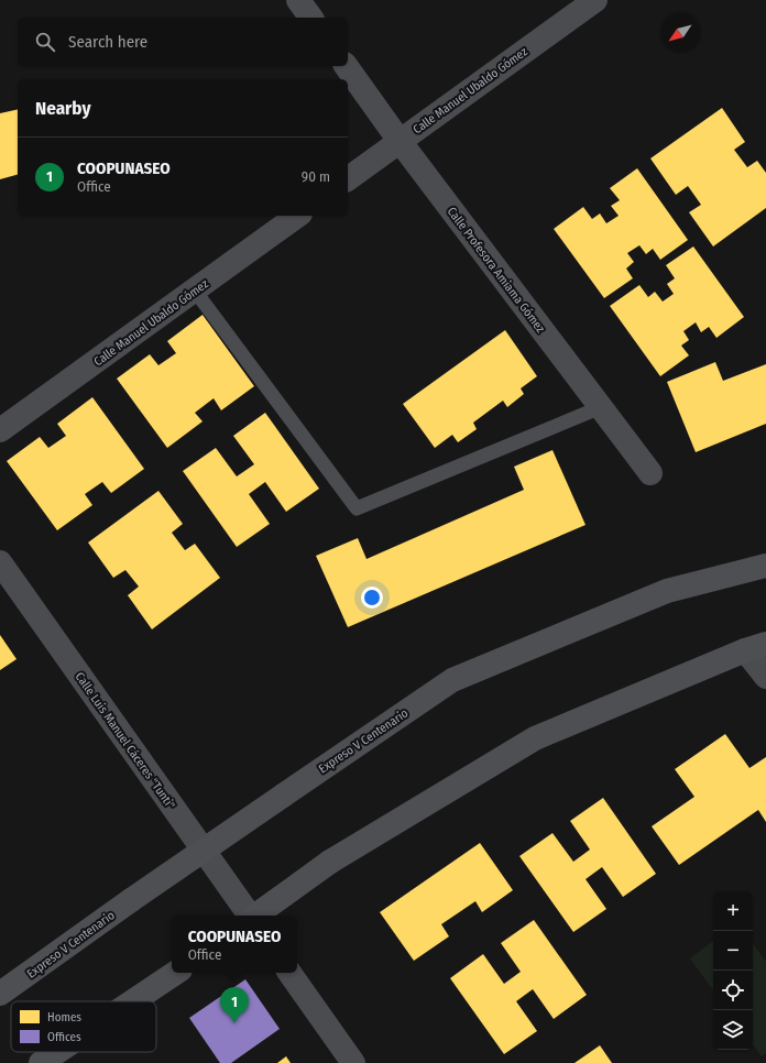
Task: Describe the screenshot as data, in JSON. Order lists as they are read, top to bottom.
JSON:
{
  "streets": {
    "main road": ["Expreso V Centenario"],
    "street": ["Calle Manuel Ubaldo Gómez", "Calle Profesora Amiama Gómez", "Calle Luis Manuel Cáceres \"Tunti\""]
  },
  "crossings": [
    ["Calle Manuel Ubaldo Gómez", "Calle Profesora Amiama Gómez"]
  ],
  "legend": ["Homes", "Offices"],
  "north": "bottom left",
  "page": {
    "search": "Search here",
    "heading": "Nearby",
    "list": [
      {
        "mark": "1",
        "name": "COOPUNASEO",
        "note": "Office",
        "value": "90 m"
      }
    ],
    "map_buttons": ["+", "−"],
    "popup": ["COOPUNASEO", "Office"],
    "pins": "1"
  }
}
